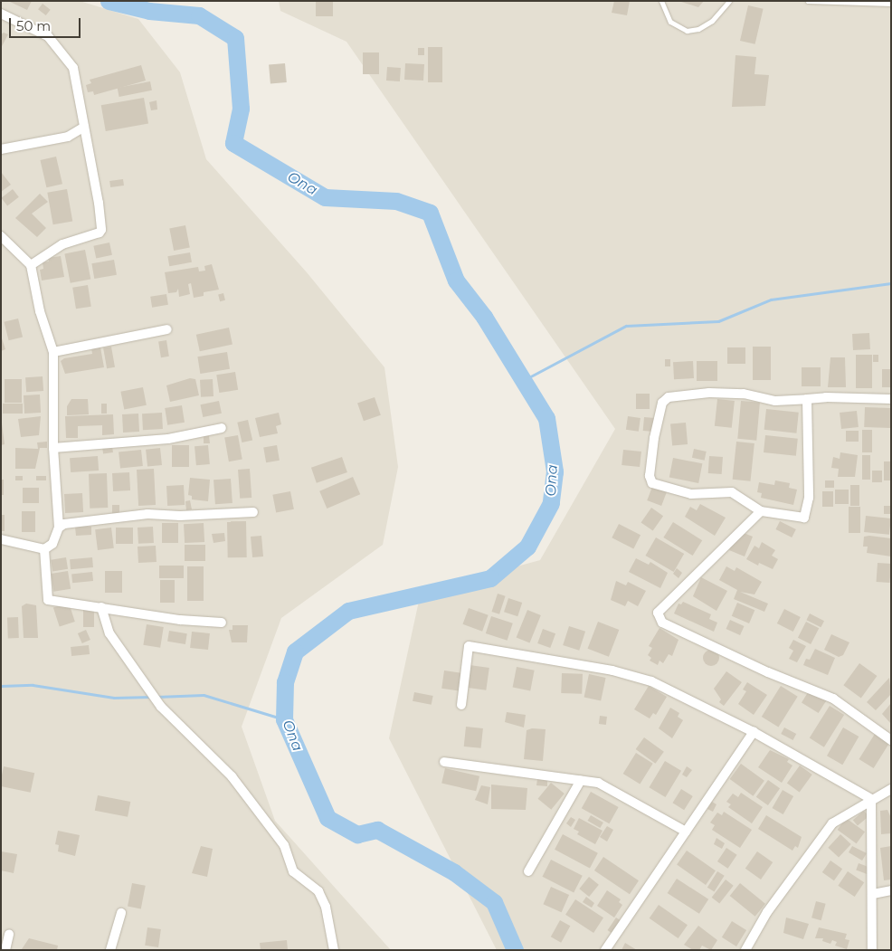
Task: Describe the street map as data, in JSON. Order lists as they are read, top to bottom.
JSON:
{
  "water": ["Ona"],
  "scale_bar": "50 m"
}
